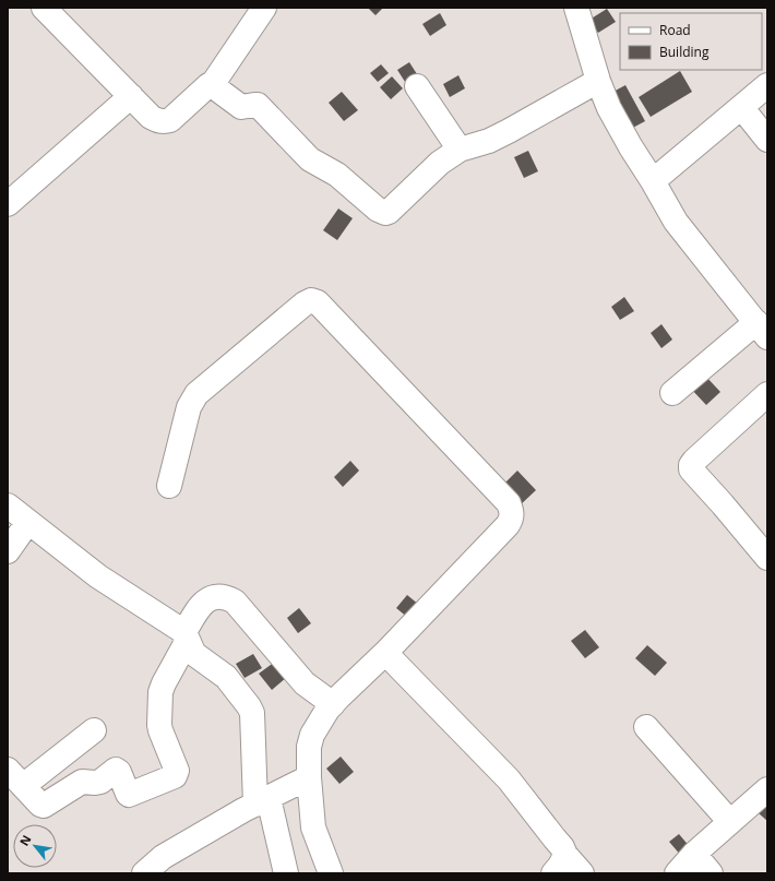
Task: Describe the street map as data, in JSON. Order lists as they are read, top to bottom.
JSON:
{
  "legend": ["Road", "Building"],
  "north": "top left"
}
